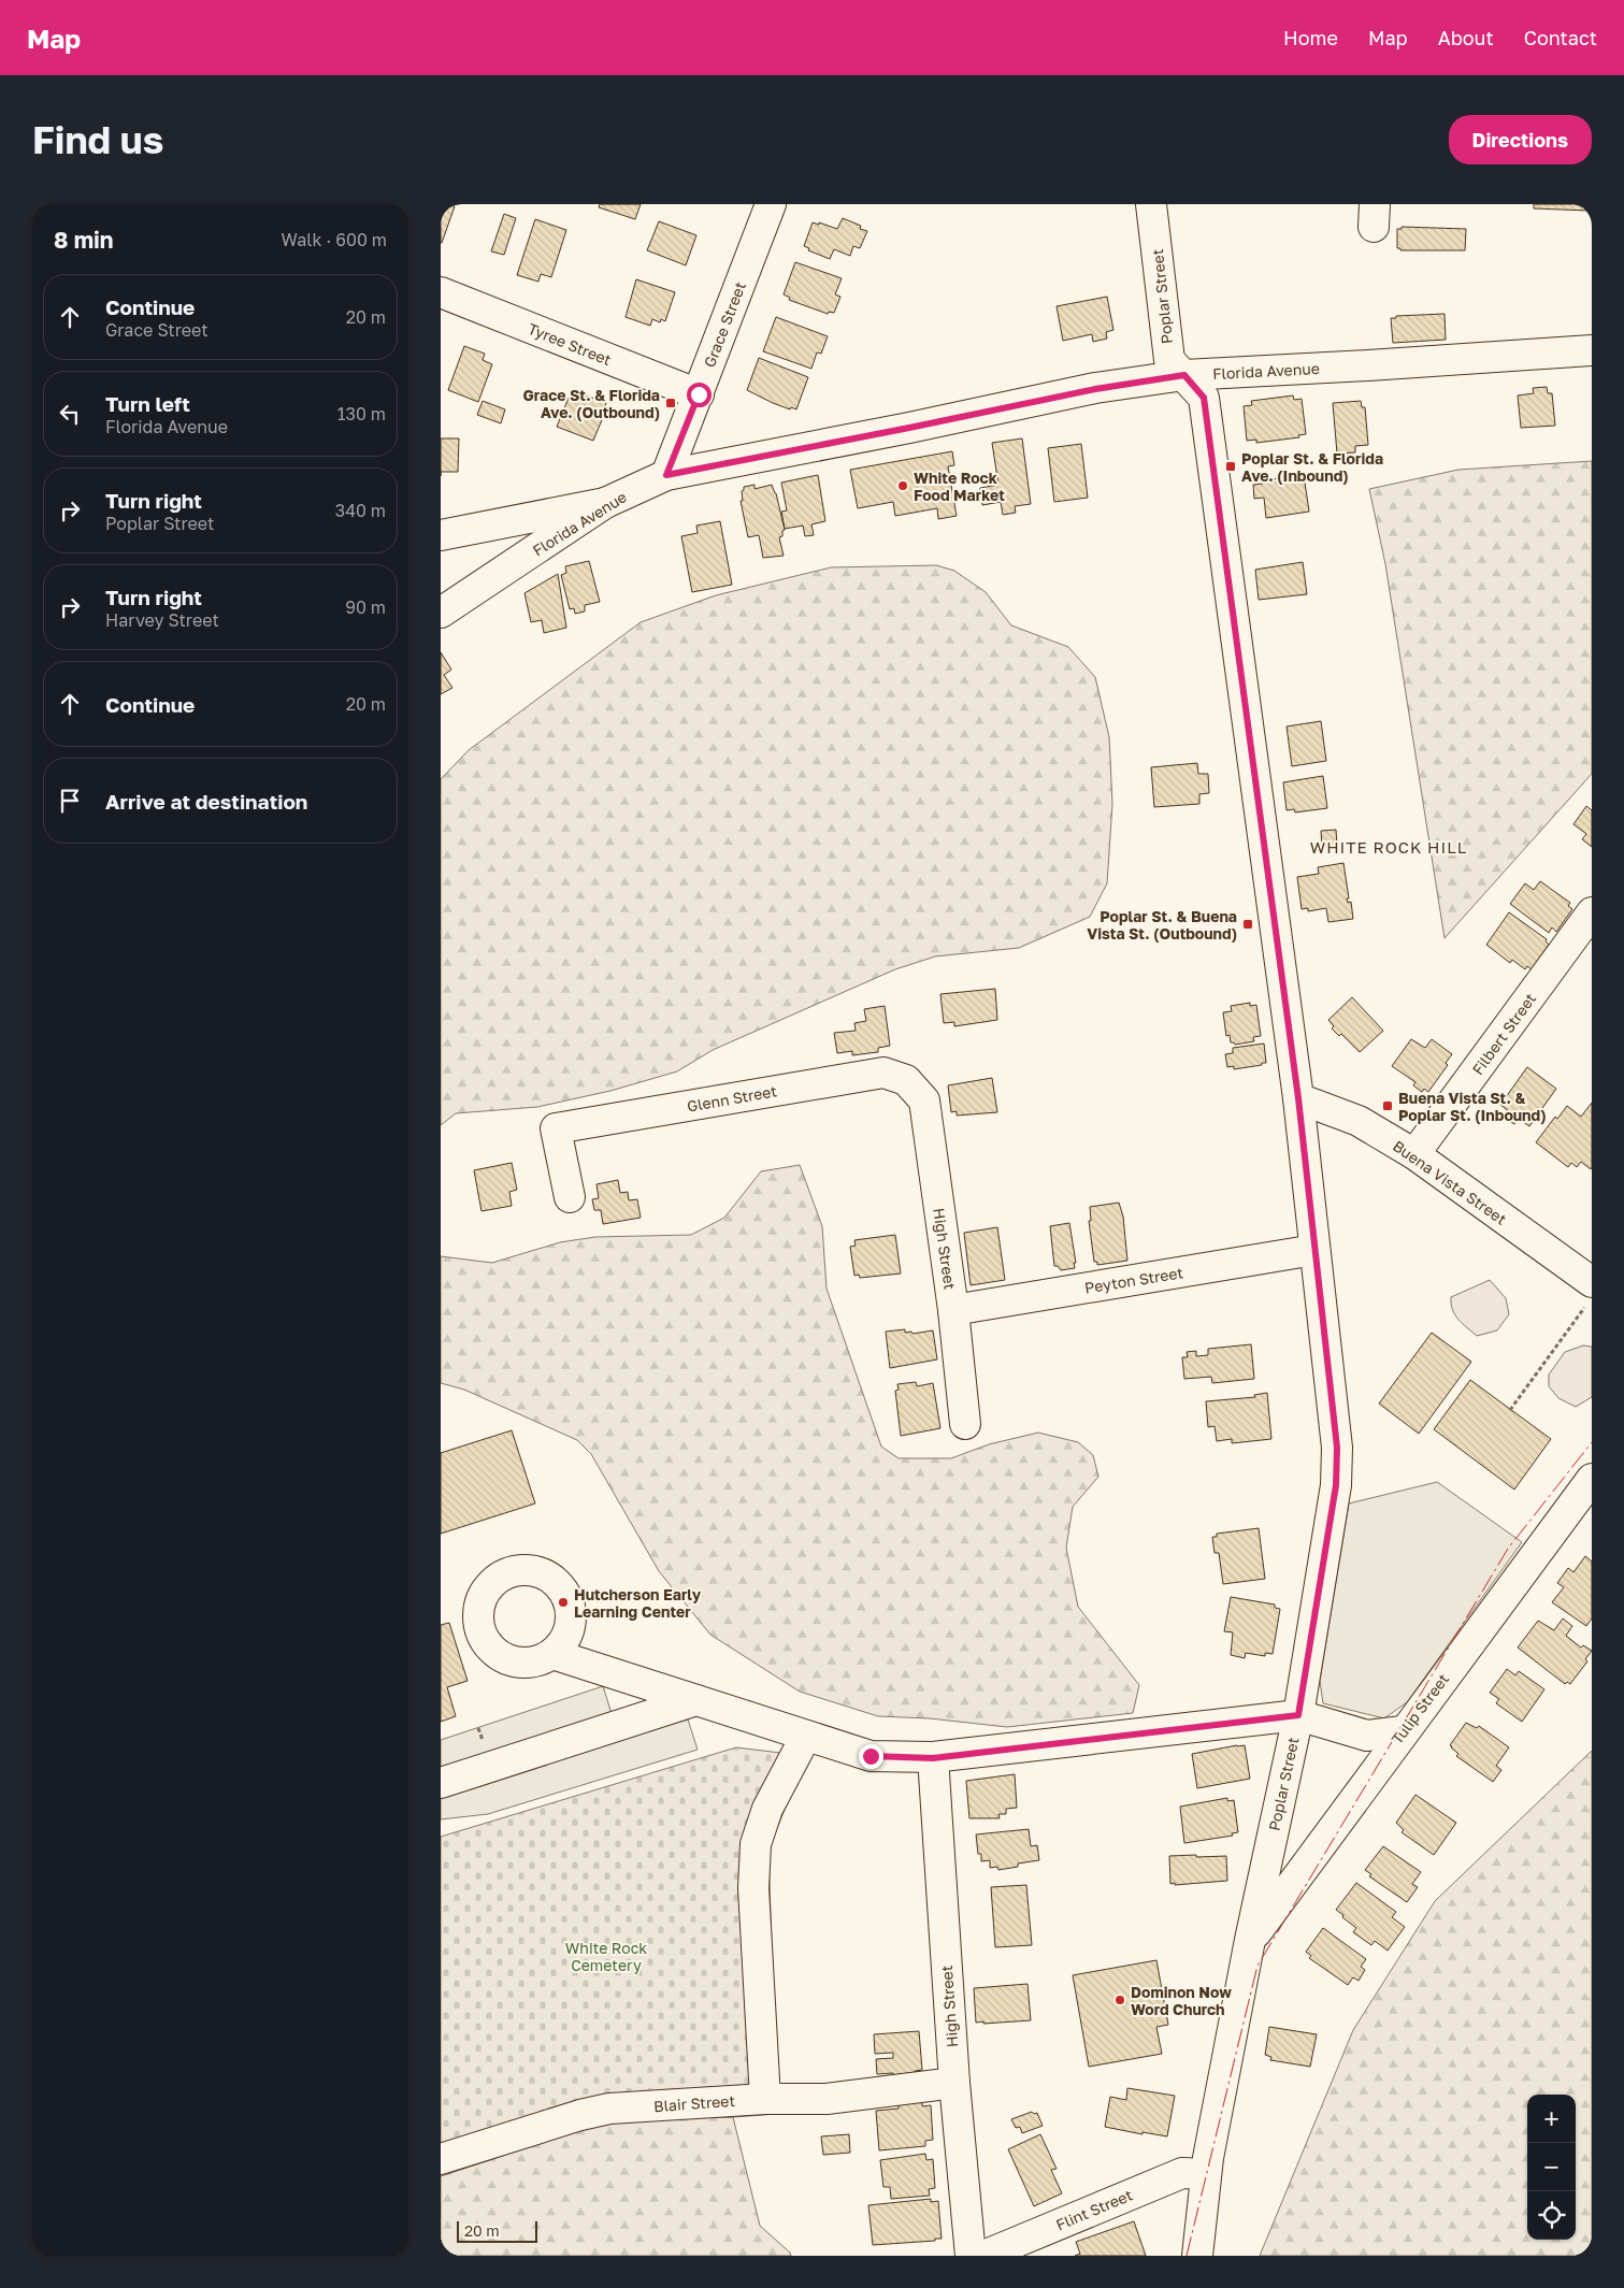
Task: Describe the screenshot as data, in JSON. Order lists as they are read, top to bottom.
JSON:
{
  "streets": {
    "street": [
      "Poplar Street",
      "Grace Street",
      "Tyree Street",
      "Florida Avenue",
      "Filbert Street",
      "Glenn Street",
      "Buena Vista Street",
      "High Street",
      "Peyton Street",
      "Tulip Street",
      "Blair Street",
      "Flint Street"
    ]
  },
  "crossings": [
    ["Poplar Street", "Florida Avenue"],
    ["Poplar Street", "Buena Vista Street"],
    ["Poplar Street", "Peyton Street"],
    ["Poplar Street", "Tulip Street"],
    ["Poplar Street", "Flint Street"],
    ["Grace Street", "Tyree Street"],
    ["Grace Street", "Florida Avenue"],
    ["Filbert Street", "Buena Vista Street"],
    ["Glenn Street", "High Street"],
    ["High Street", "Peyton Street"],
    ["High Street", "Blair Street"]
  ],
  "districts": ["WHITE ROCK HILL"],
  "parks": ["White Rock Cemetery"],
  "places": {
    "transit": [
      "Grace St. & Florida Ave. (Outbound)",
      "Poplar St. & Florida Ave. (Inbound)",
      "Poplar St. & Buena Vista St. (Outbound)",
      "Buena Vista St. & Poplar St. (Inbound)"
    ],
    "other": ["White Rock Food Market", "Hutcherson Early Learning Center", "Dominon Now Word Church"]
  },
  "scale_bar": "20 m",
  "page": {
    "header": "Map",
    "nav": [
      "Home",
      "Map",
      "About",
      "Contact"
    ],
    "buttons": "Directions",
    "title": "Find us",
    "heading": ["8 min", "Walk · 600 m"],
    "list": [
      ["Continue", "Grace Street", "20 m"],
      ["Turn left", "Florida Avenue", "130 m"],
      ["Turn right", "Poplar Street", "340 m"],
      ["Turn right", "Harvey Street", "90 m"],
      ["Continue", "20 m"],
      "Arrive at destination"
    ],
    "map_buttons": ["+", "−"],
    "scale": "20 m"
  }
}
